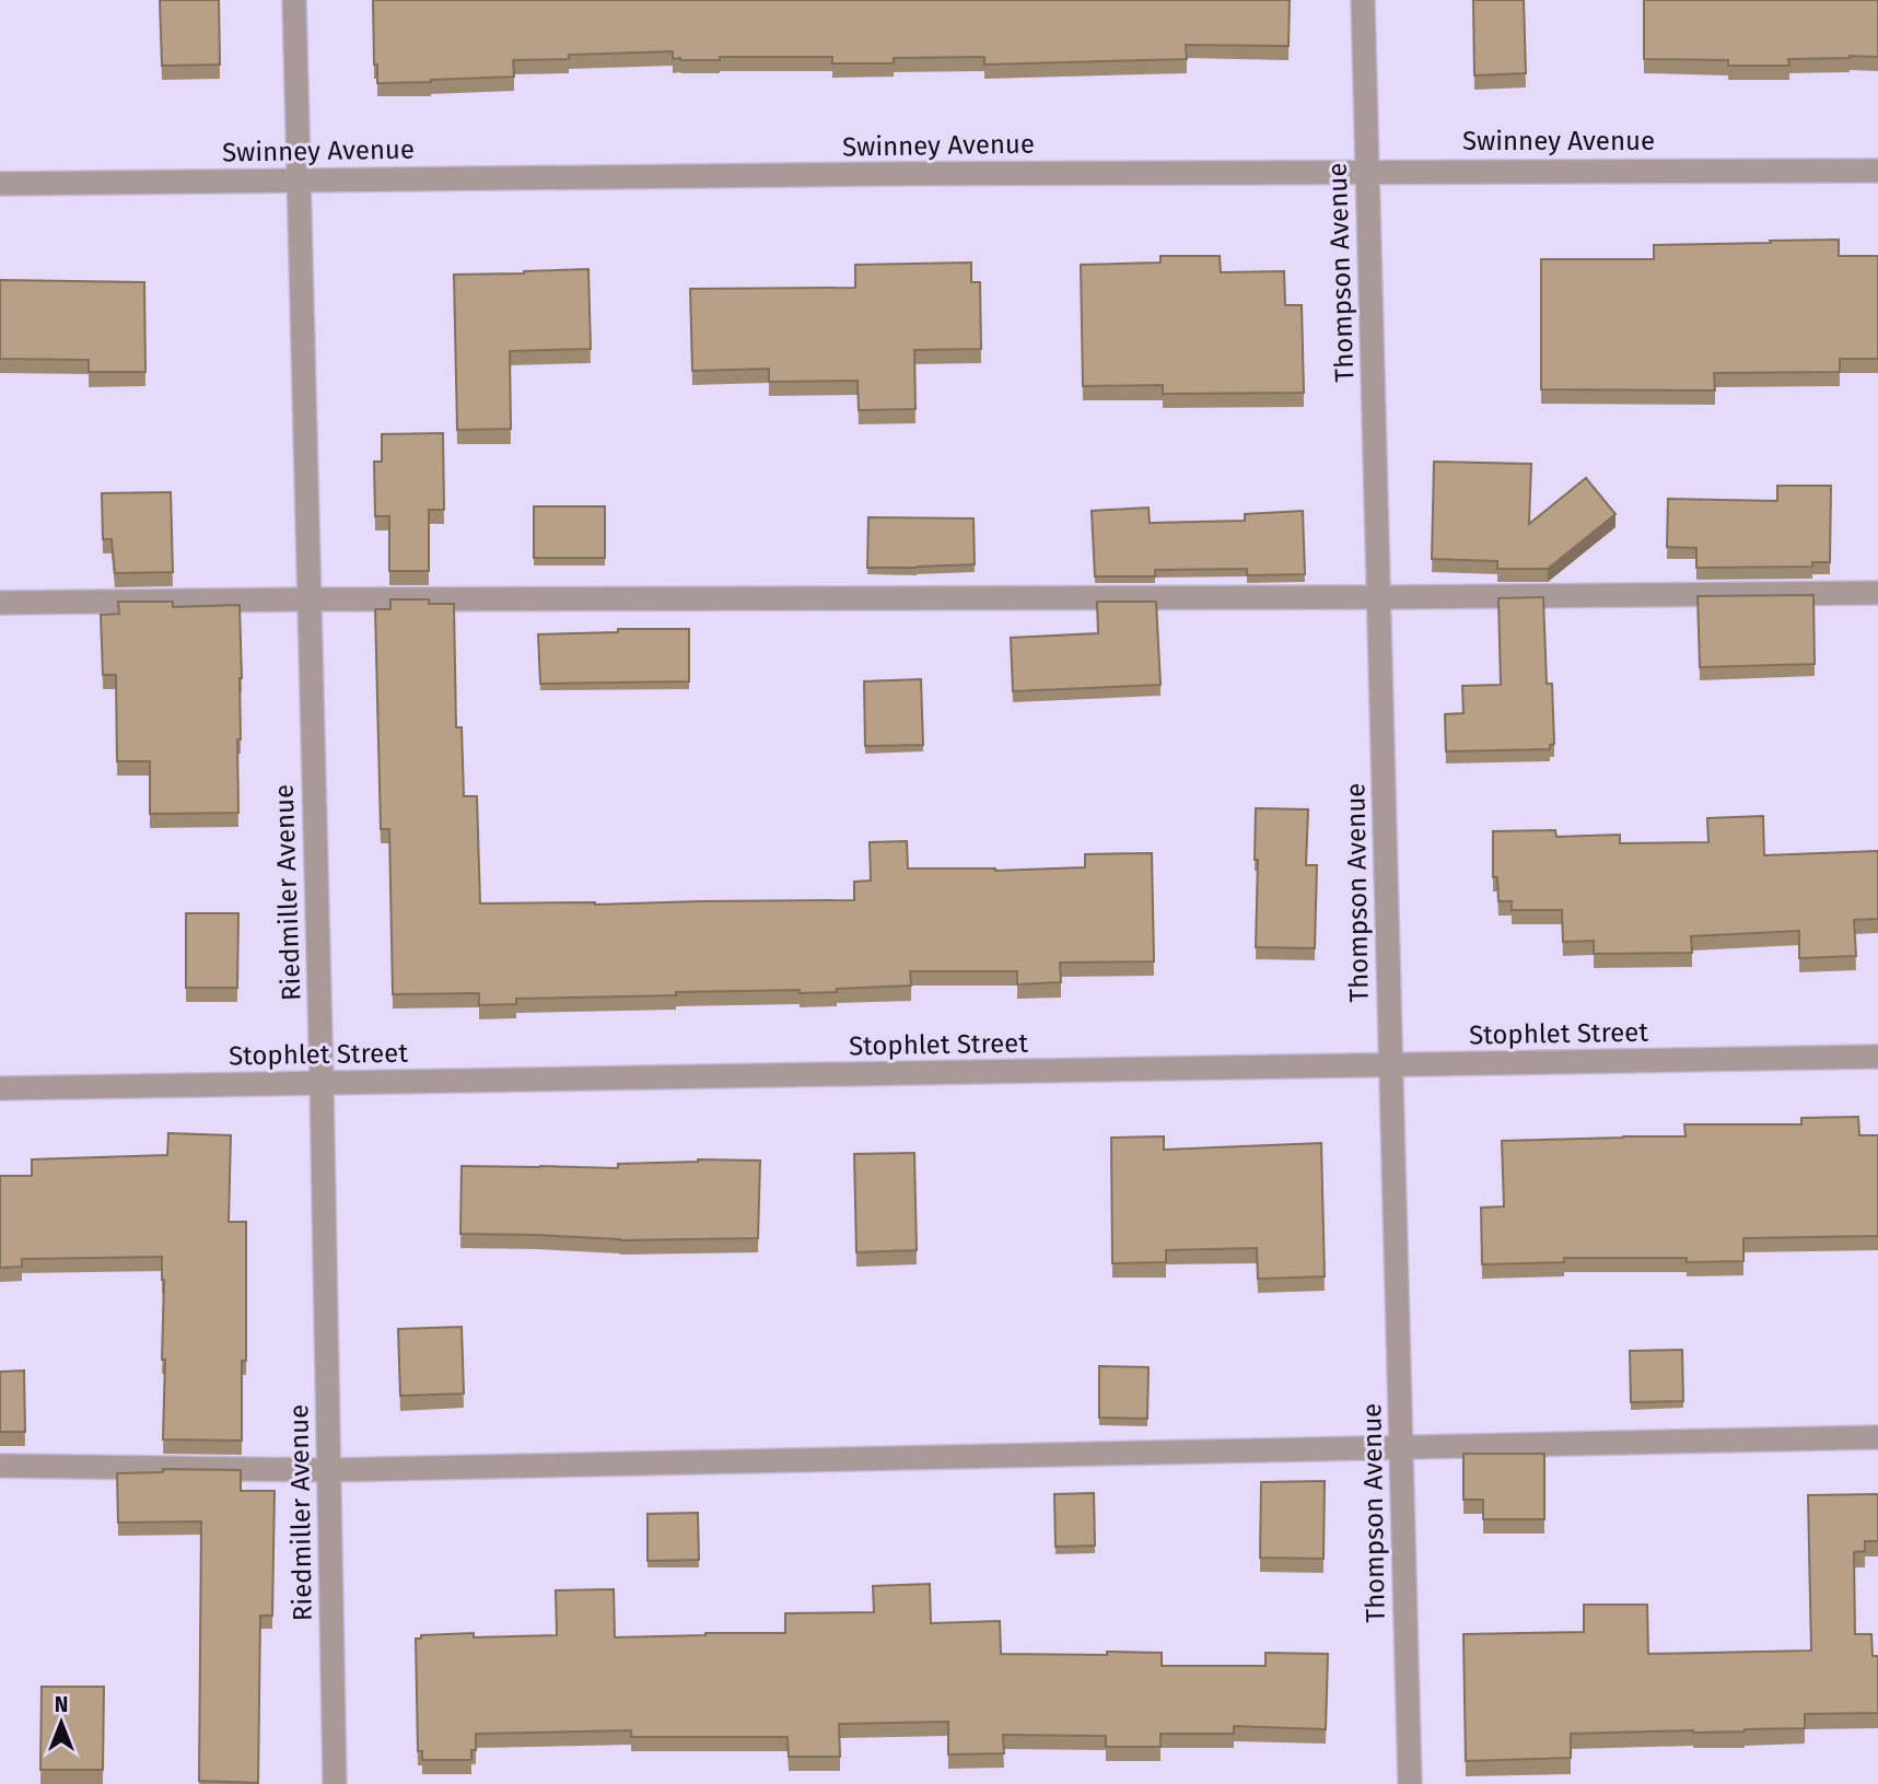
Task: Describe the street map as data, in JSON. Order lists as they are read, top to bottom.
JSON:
{
  "streets": {
    "street": [
      "Swinney Avenue",
      "Thompson Avenue",
      "Riedmiller Avenue",
      "Stophlet Street"
    ]
  },
  "crossings": [
    ["Swinney Avenue", "Thompson Avenue"],
    ["Swinney Avenue", "Riedmiller Avenue"],
    ["Thompson Avenue", "Stophlet Street"],
    ["Riedmiller Avenue", "Stophlet Street"]
  ],
  "north": "top"
}
